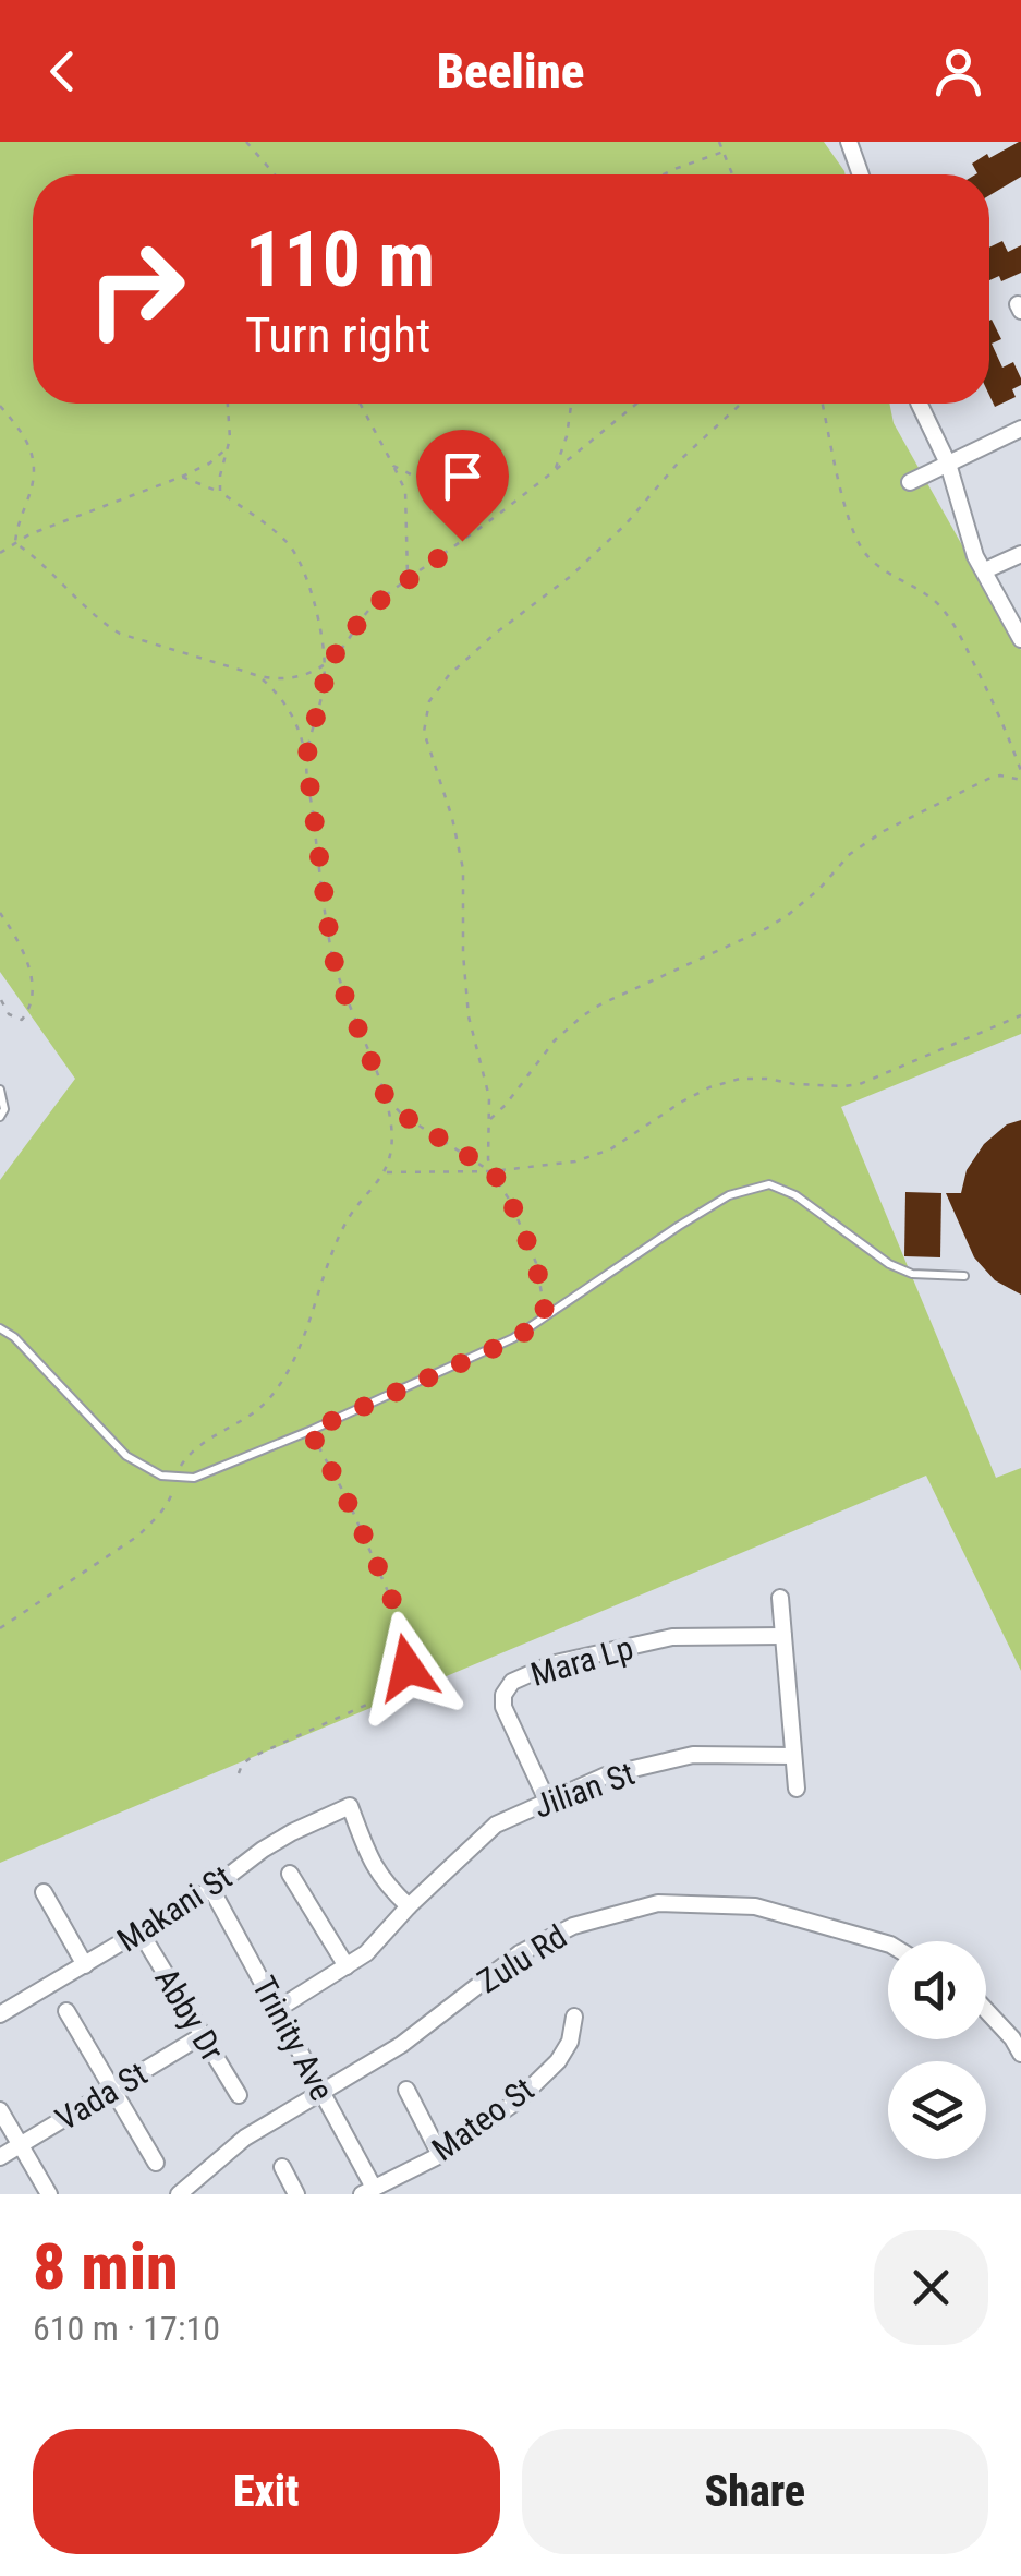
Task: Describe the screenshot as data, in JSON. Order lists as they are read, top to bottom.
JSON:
{
  "streets": {
    "street": [
      "Mara Lp",
      "Jilian St",
      "Makani St",
      "Zulu Rd",
      "Abby Dr",
      "Trinity Ave",
      "Vada St",
      "Mateo St"
    ]
  },
  "crossings": [
    ["Mara Lp", "Jilian St"],
    ["Jilian St", "Makani St"],
    ["Jilian St", "Trinity Ave"],
    ["Makani St", "Abby Dr"],
    ["Makani St", "Trinity Ave"],
    ["Zulu Rd", "Trinity Ave"],
    ["Abby Dr", "Vada St"],
    ["Trinity Ave", "Mateo St"]
  ],
  "page": {
    "header": "Beeline",
    "turn": ["110 m", "Turn right"],
    "heading": ["8 min", "610 m · 17:10"],
    "buttons": ["Exit", "Share"]
  }
}
